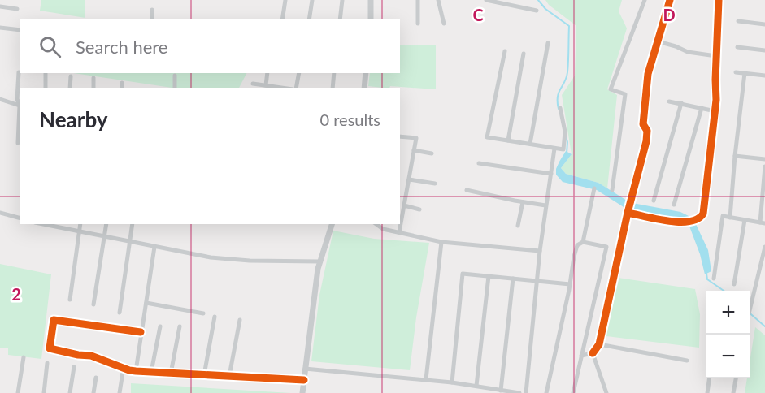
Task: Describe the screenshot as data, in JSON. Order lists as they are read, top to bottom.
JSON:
{
  "page": {
    "search": "Search here",
    "heading": ["Nearby", "0 results"],
    "map_buttons": ["+", "−"]
  },
  "grid": {
    "columns": ["C", "D"],
    "rows": ["2"]
  }
}
